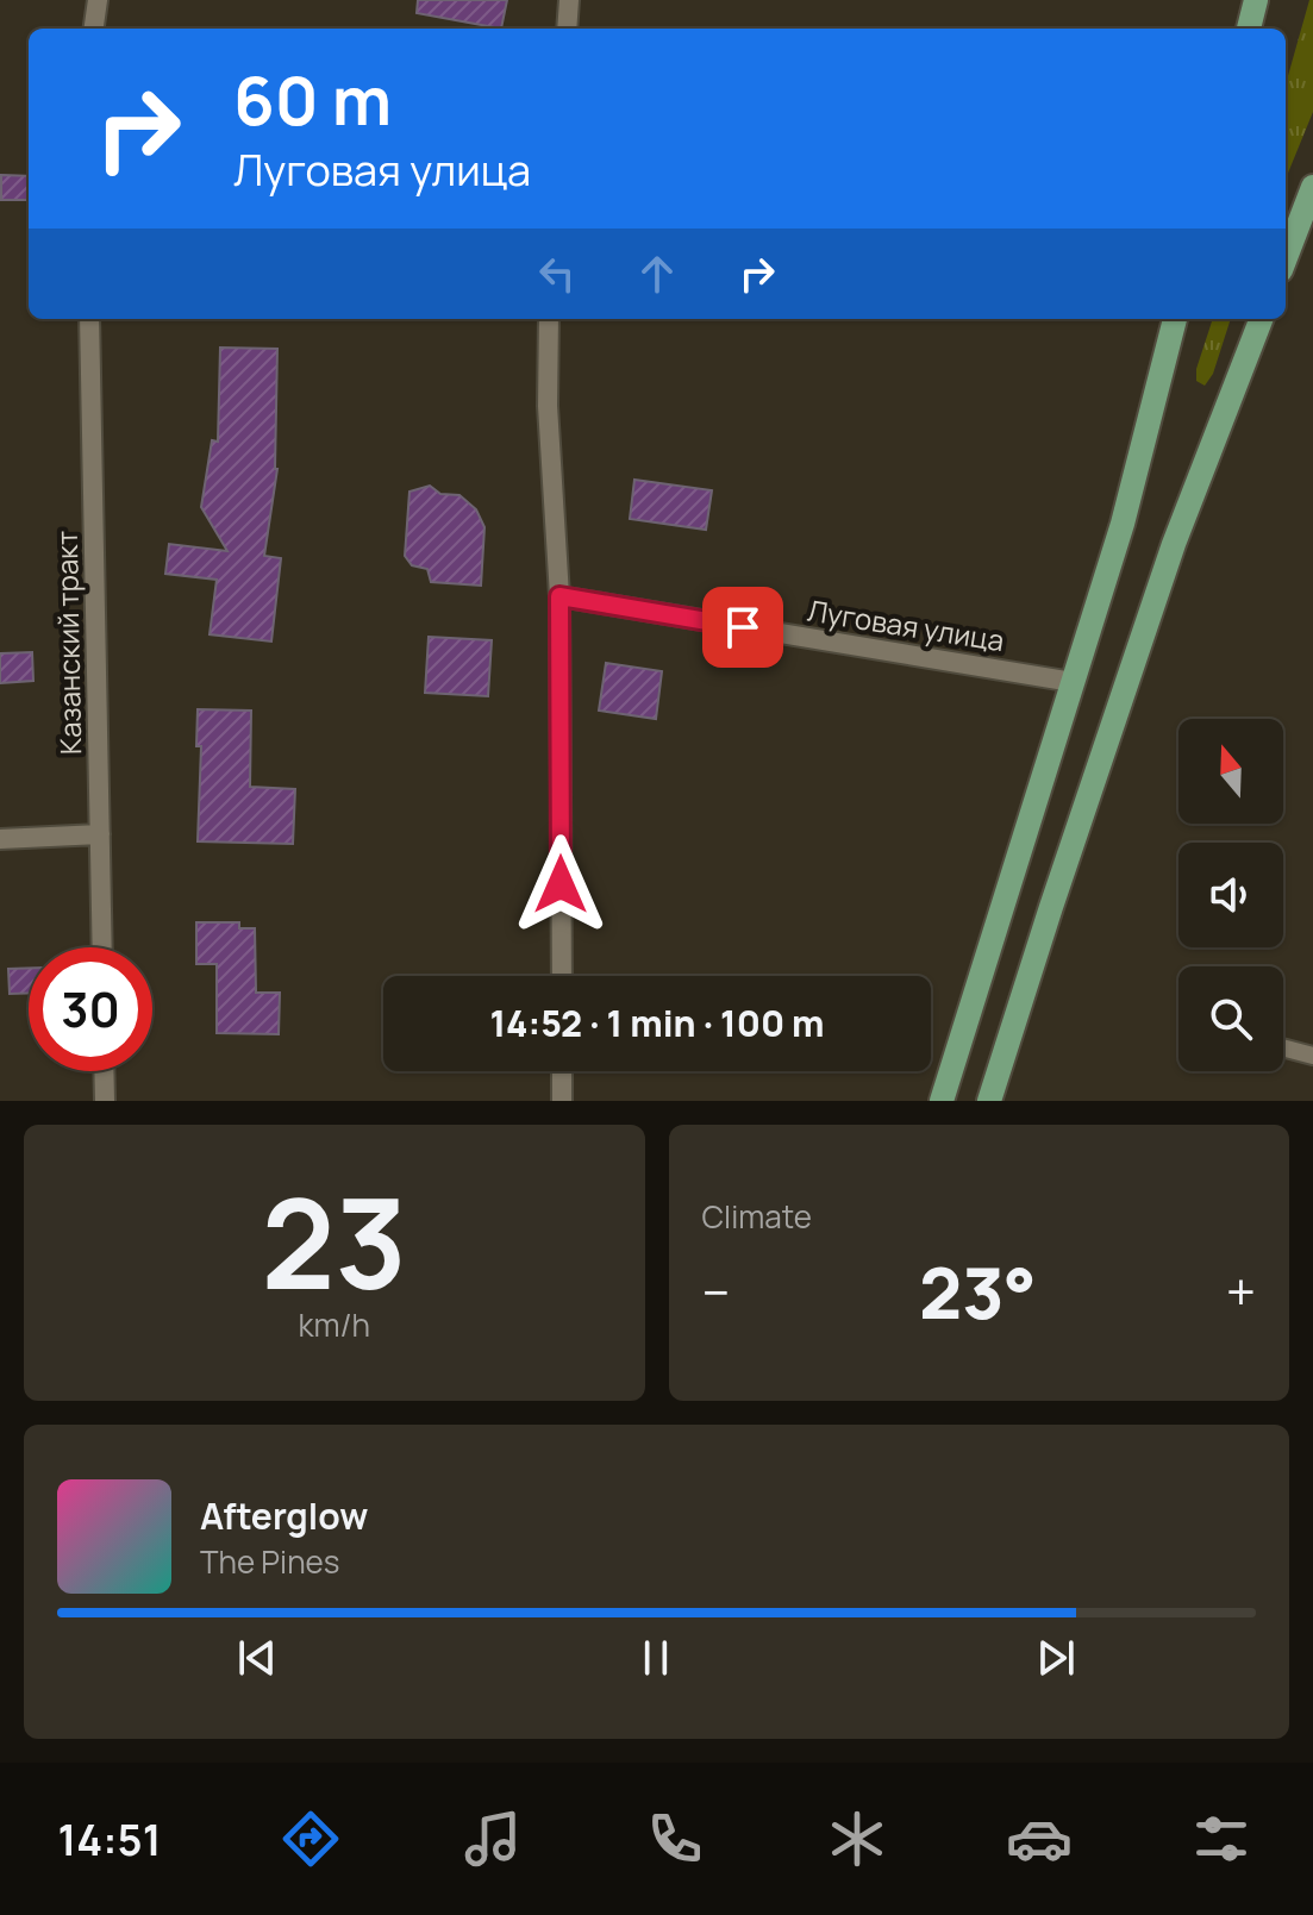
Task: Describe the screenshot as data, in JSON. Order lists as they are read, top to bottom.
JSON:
{
  "streets": {
    "street": ["Луговая улица", "Казанский тракт"]
  },
  "north": "top",
  "page": {
    "turn": ["60 m", "Луговая улица"],
    "limit": "30",
    "trip": "14:52 · 1 min · 100 m",
    "tile": [
      ["23", "km/h"],
      "Climate"
    ],
    "heat": ["−", "23°", "+"],
    "song": ["Afterglow", "The Pines"],
    "tabs": "14:51"
  }
}
